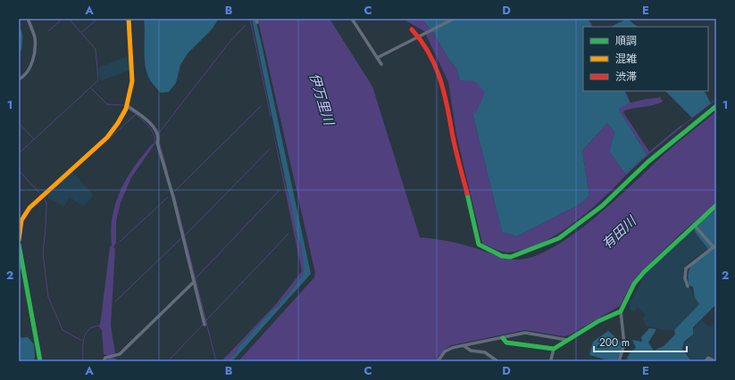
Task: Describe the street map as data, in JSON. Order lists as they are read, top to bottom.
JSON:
{
  "water": ["伊万里川", "有田川"],
  "legend": ["順調", "混雑", "渋滞"],
  "scale_bar": "200 m",
  "grid": {
    "columns": [
      "A",
      "B",
      "C",
      "D",
      "E"
    ],
    "rows": ["1", "2"]
  }
}
